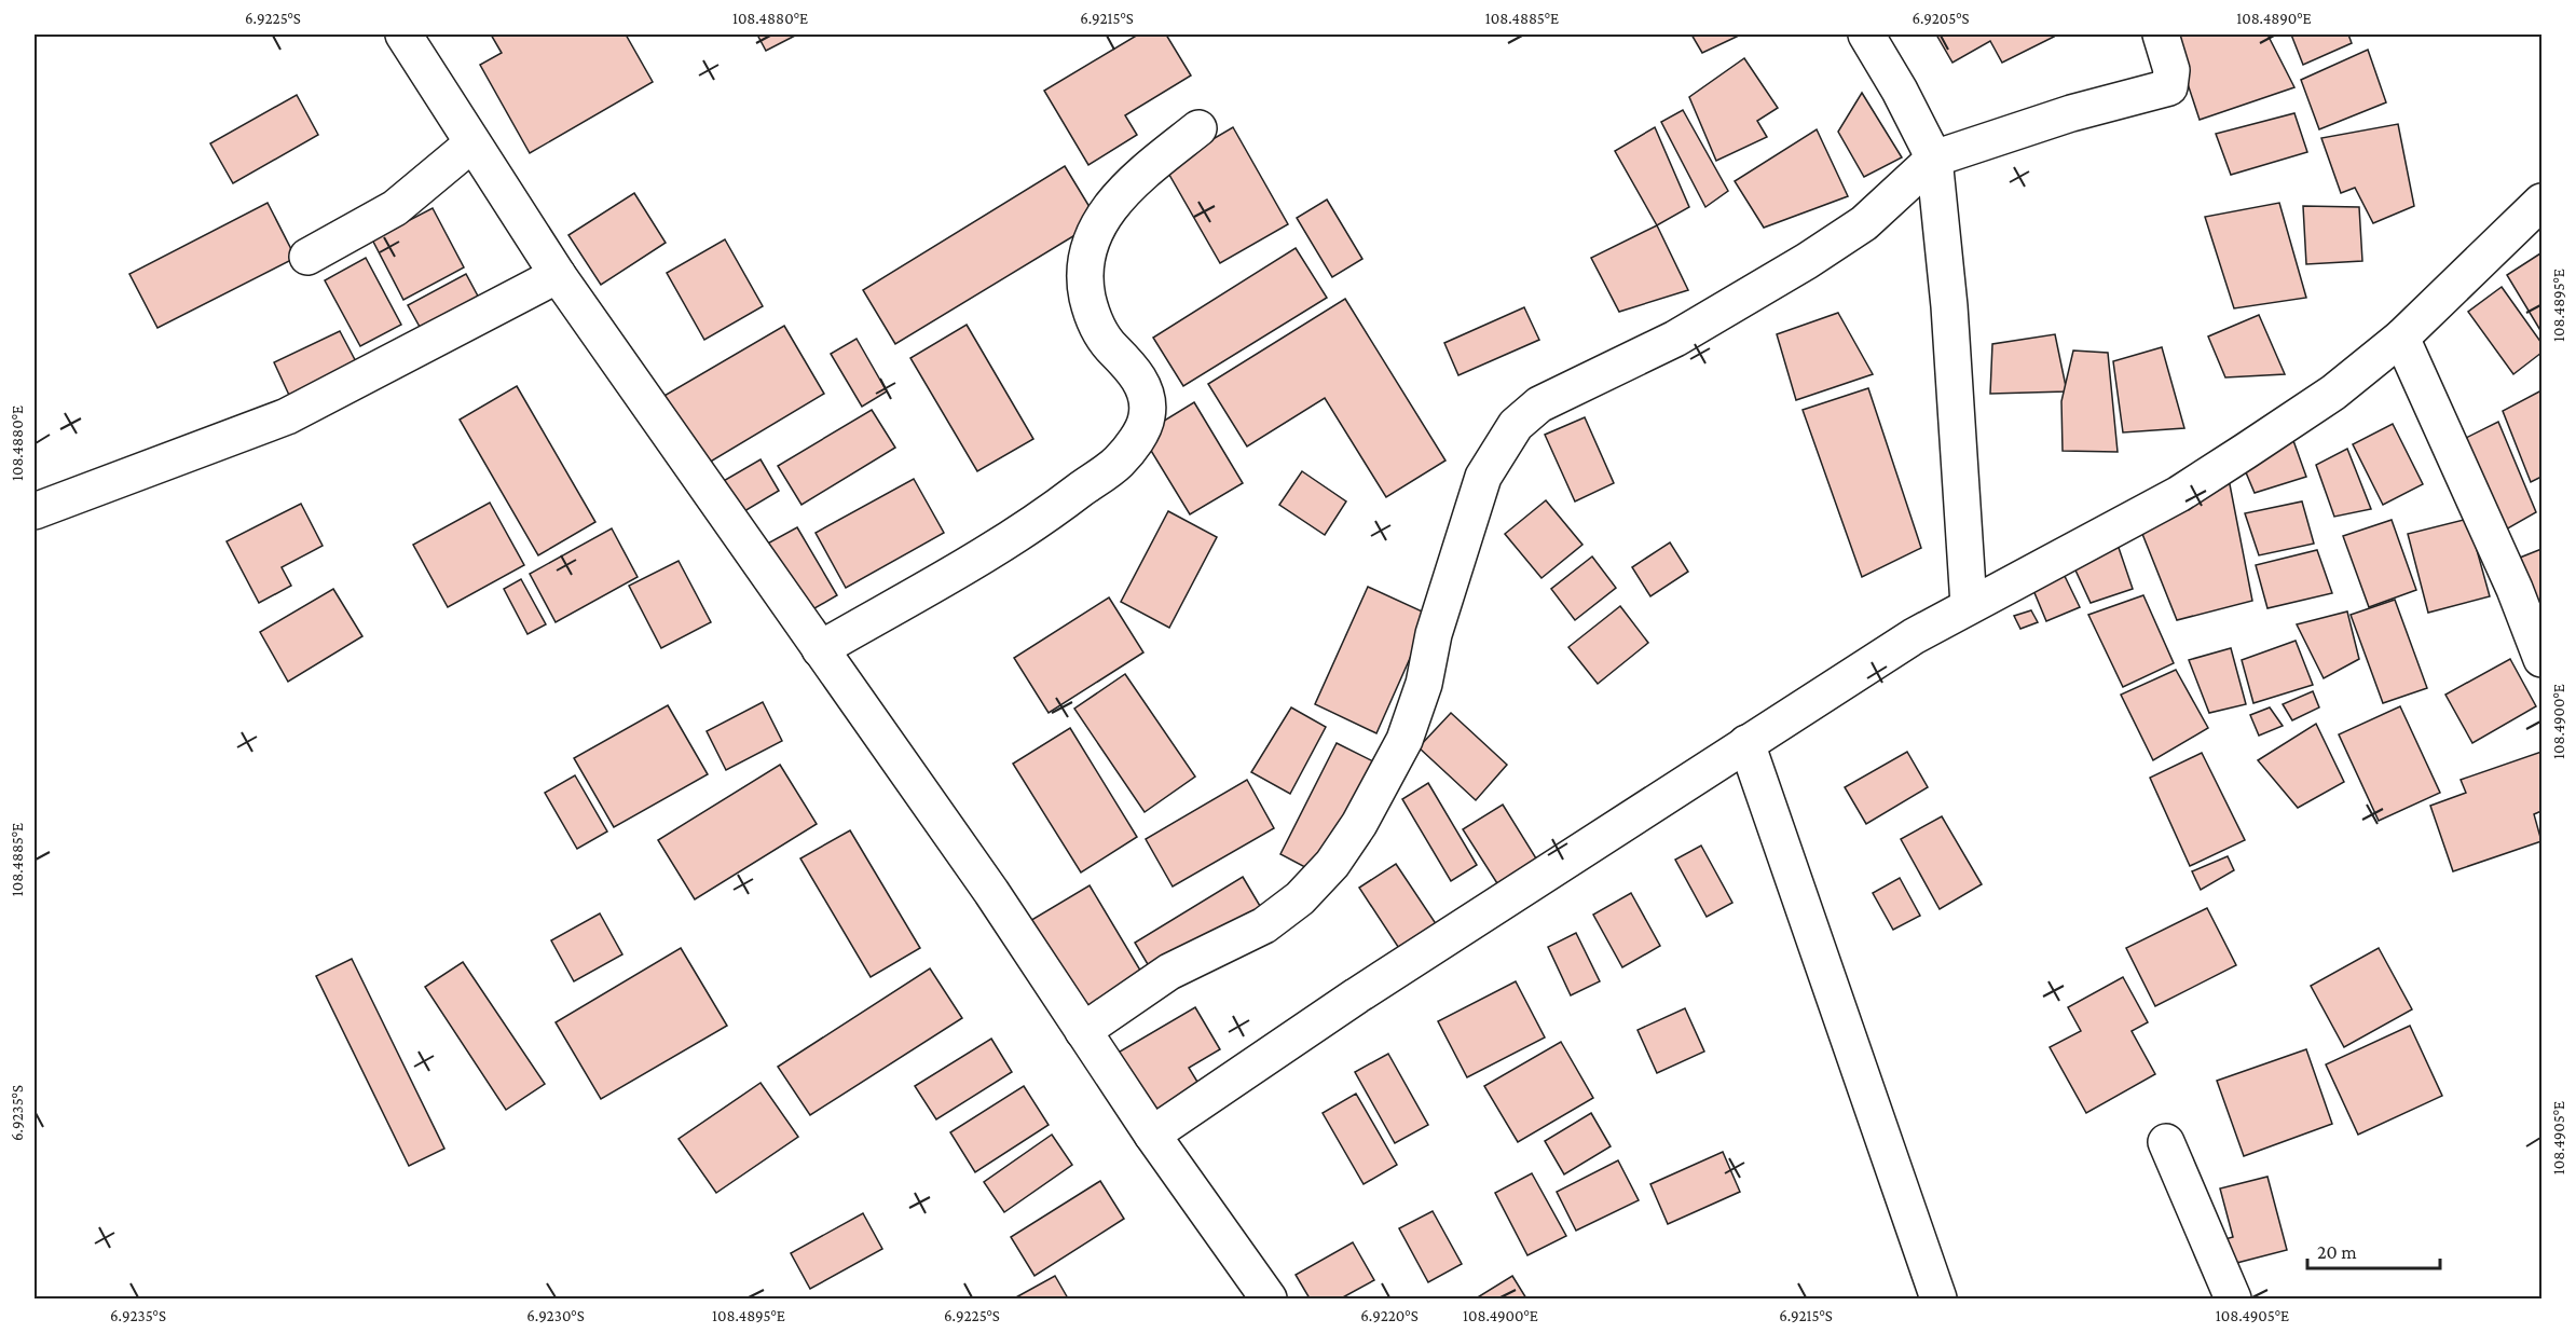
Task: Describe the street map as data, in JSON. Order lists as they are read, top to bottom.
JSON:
{
  "scale_bar": "20 m",
  "coordinates": [
    "6.9225°S",
    "108.4880°E",
    "6.9215°S",
    "108.4885°E",
    "6.9205°S",
    "108.4890°E",
    "108.4895°E",
    "108.4900°E",
    "6.9235°S",
    "108.4905°E",
    "6.9230°S",
    "6.9220°S"
  ]
}
